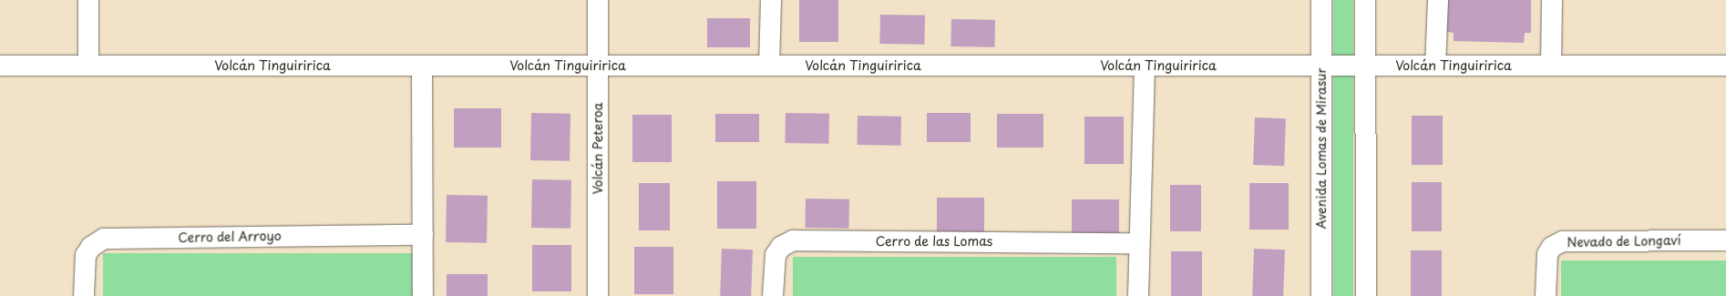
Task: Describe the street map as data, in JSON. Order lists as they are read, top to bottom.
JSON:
{
  "streets": {
    "street": [
      "Volcán Tinguiririca",
      "Volcán Peteroa",
      "Avenida Lomas de Mirasur",
      "Cerro del Arroyo",
      "Cerro de las Lomas",
      "Nevado de Longaví"
    ]
  },
  "crossings": [
    ["Volcán Tinguiririca", "Volcán Peteroa"],
    ["Volcán Tinguiririca", "Avenida Lomas de Mirasur"]
  ]
}
